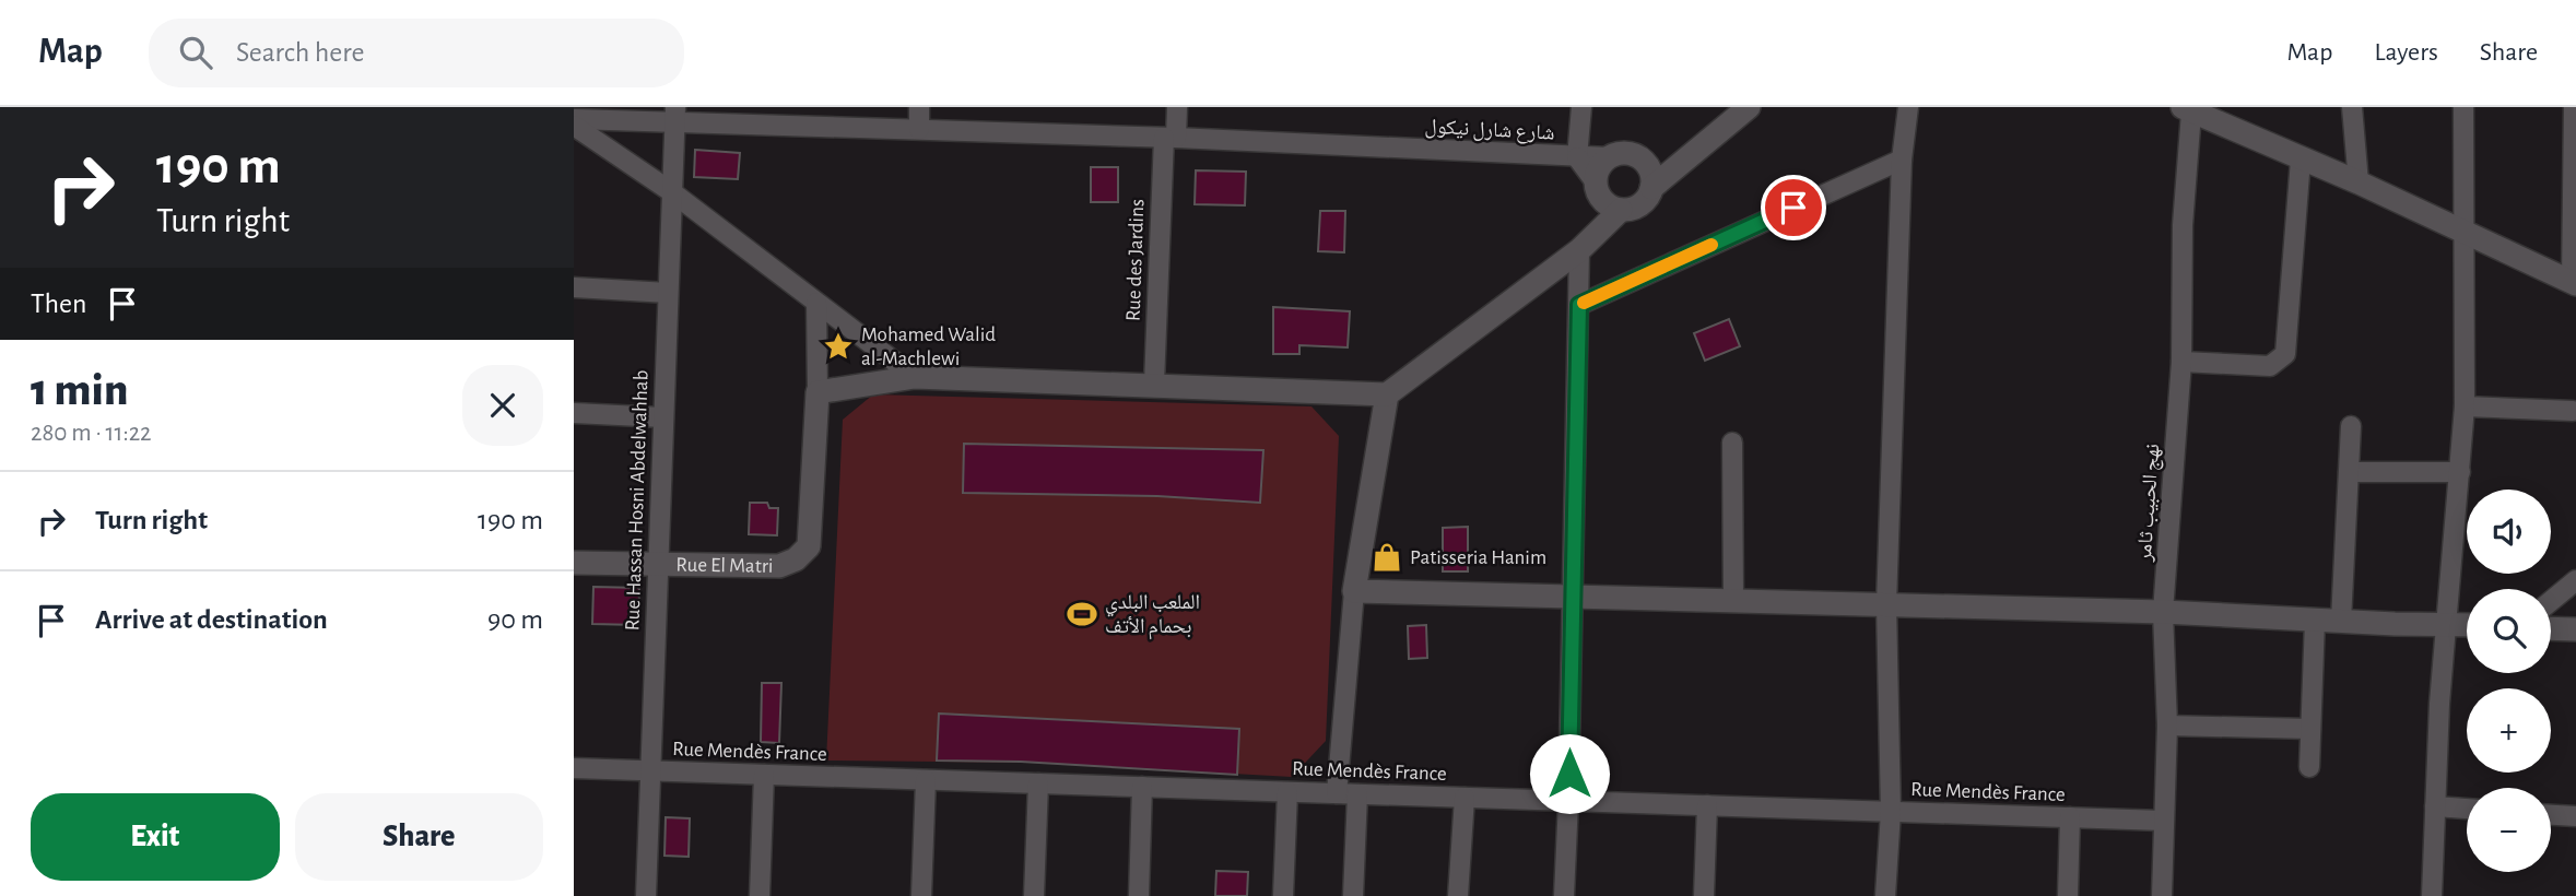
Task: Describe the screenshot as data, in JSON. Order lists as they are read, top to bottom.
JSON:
{
  "streets": {
    "street": [
      "شارع شارل نيكول",
      "Rue des Jardins",
      "Rue Hassan Hosni Abdelwahhab",
      "نهج الحبيب ثامر",
      "Rue El Matri",
      "Rue Mendès France"
    ]
  },
  "crossings": [
    ["شارع شارل نيكول", "Rue des Jardins"],
    ["شارع شارل نيكول", "Rue Hassan Hosni Abdelwahhab"],
    ["Rue Hassan Hosni Abdelwahhab", "Rue El Matri"],
    ["Rue Hassan Hosni Abdelwahhab", "Rue Mendès France"],
    ["نهج الحبيب ثامر", "Rue Mendès France"]
  ],
  "places": {
    "place": ["Mohamed Walid al-Machlewi"],
    "shop": ["Patisseria Hanim"],
    "sports": ["الملعب البلدي بحمام الأتف"]
  },
  "page": {
    "header": "Map",
    "search": "Search here",
    "nav": ["Map", "Layers", "Share"],
    "turn": ["190 m", "Turn right"],
    "then": "Then",
    "heading": ["1 min", "280 m · 11:22"],
    "list": [
      {
        "name": "Turn right",
        "value": "190 m"
      },
      {
        "name": "Arrive at destination",
        "value": "90 m"
      }
    ],
    "map_buttons": ["+", "−"],
    "buttons": ["Exit", "Share"]
  }
}
